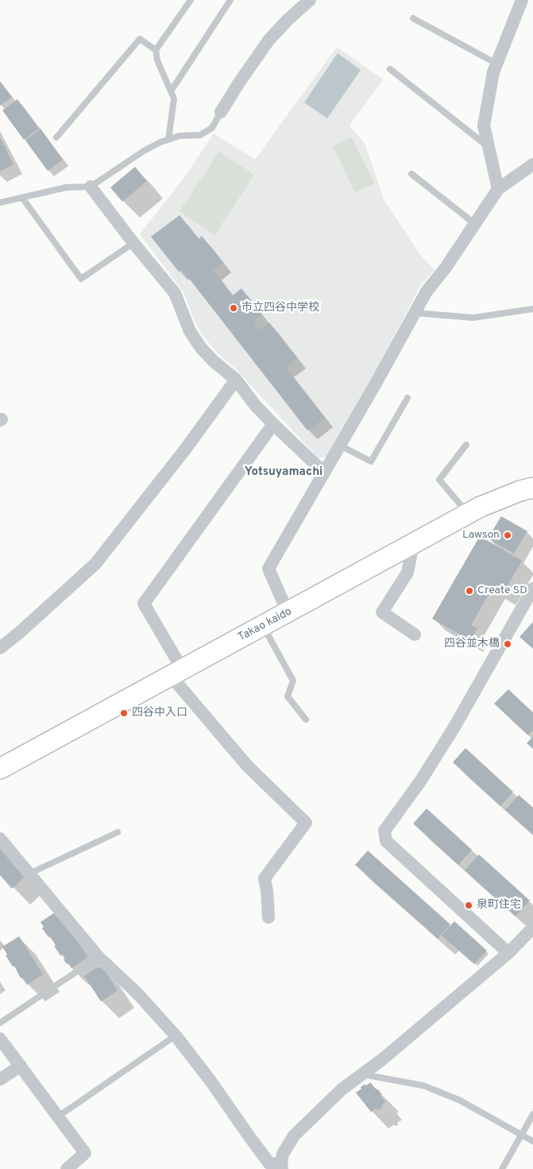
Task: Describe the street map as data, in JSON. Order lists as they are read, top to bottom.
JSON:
{
  "streets": {
    "main road": ["Takao kaido"]
  },
  "districts": ["Yotsuyamachi"],
  "places": [
    "市立四谷中学校",
    "Lawson",
    "Create SD",
    "四谷並木橋",
    "四谷中入口",
    "泉町住宅"
  ]
}
